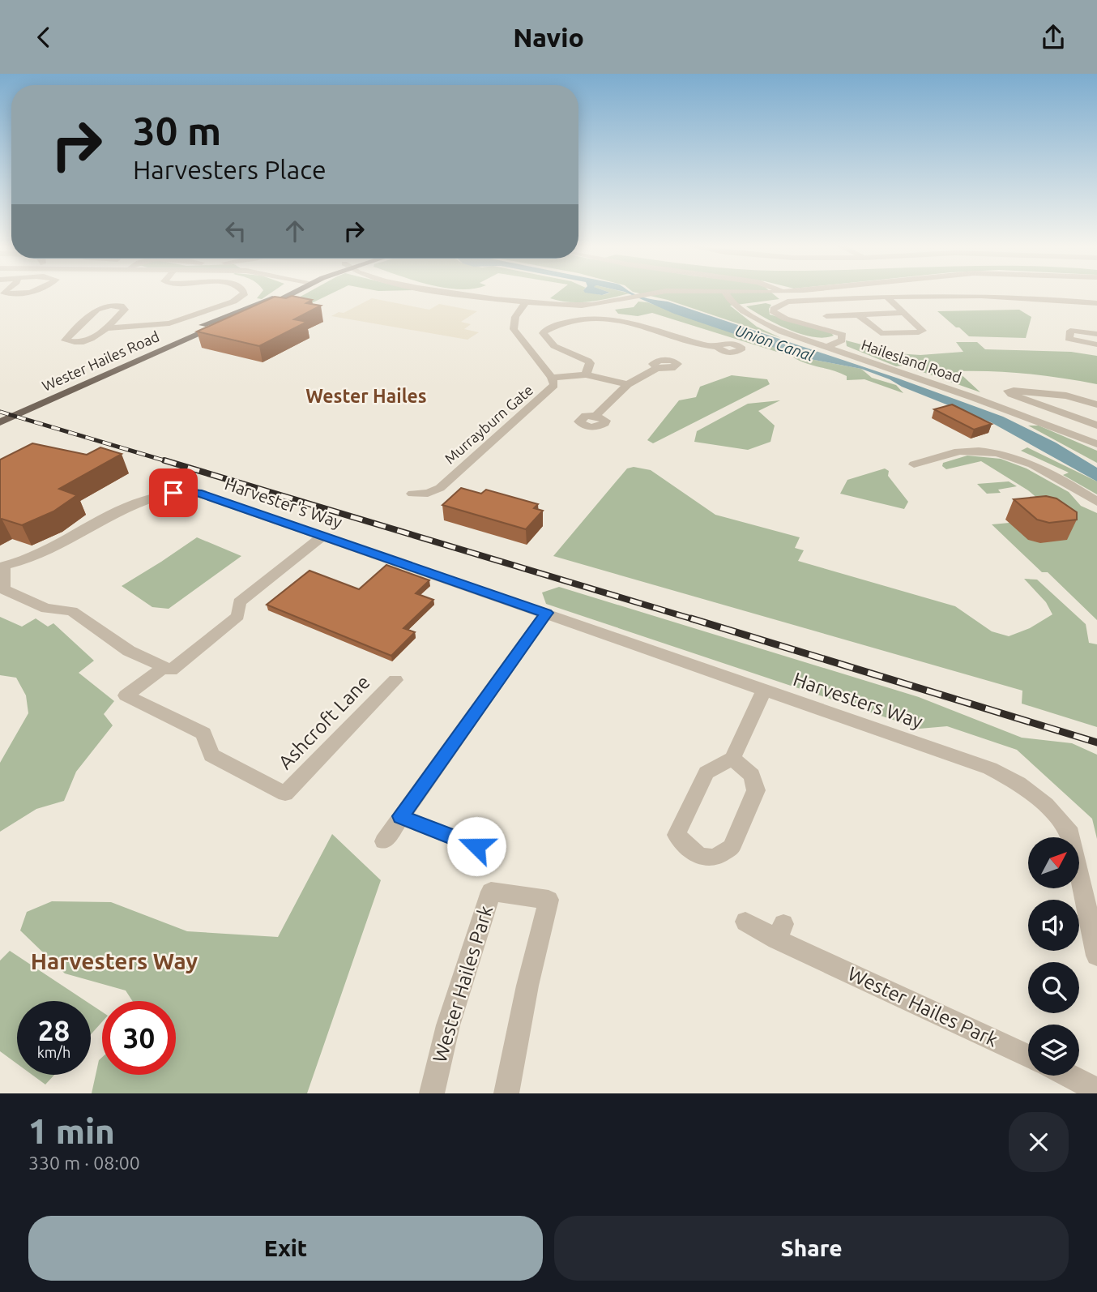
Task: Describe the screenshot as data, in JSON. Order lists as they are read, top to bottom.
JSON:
{
  "streets": {
    "main road": ["Wester Hailes Road"],
    "street": [
      "Hailesland Road",
      "Murrayburn Gate",
      "Harvester's Way",
      "Harvesters Way",
      "Ashcroft Lane",
      "Wester Hailes Park"
    ]
  },
  "crossings": [
    ["Harvester's Way", "Harvesters Way"]
  ],
  "districts": ["Wester Hailes", "Harvesters Way"],
  "water": ["Union Canal"],
  "north": "top right",
  "page": {
    "header": "Navio",
    "turn": ["30 m", "Harvesters Place"],
    "speed": "28 km/h",
    "limit": "30",
    "heading": ["1 min", "330 m · 08:00"],
    "buttons": ["Exit", "Share"]
  }
}
